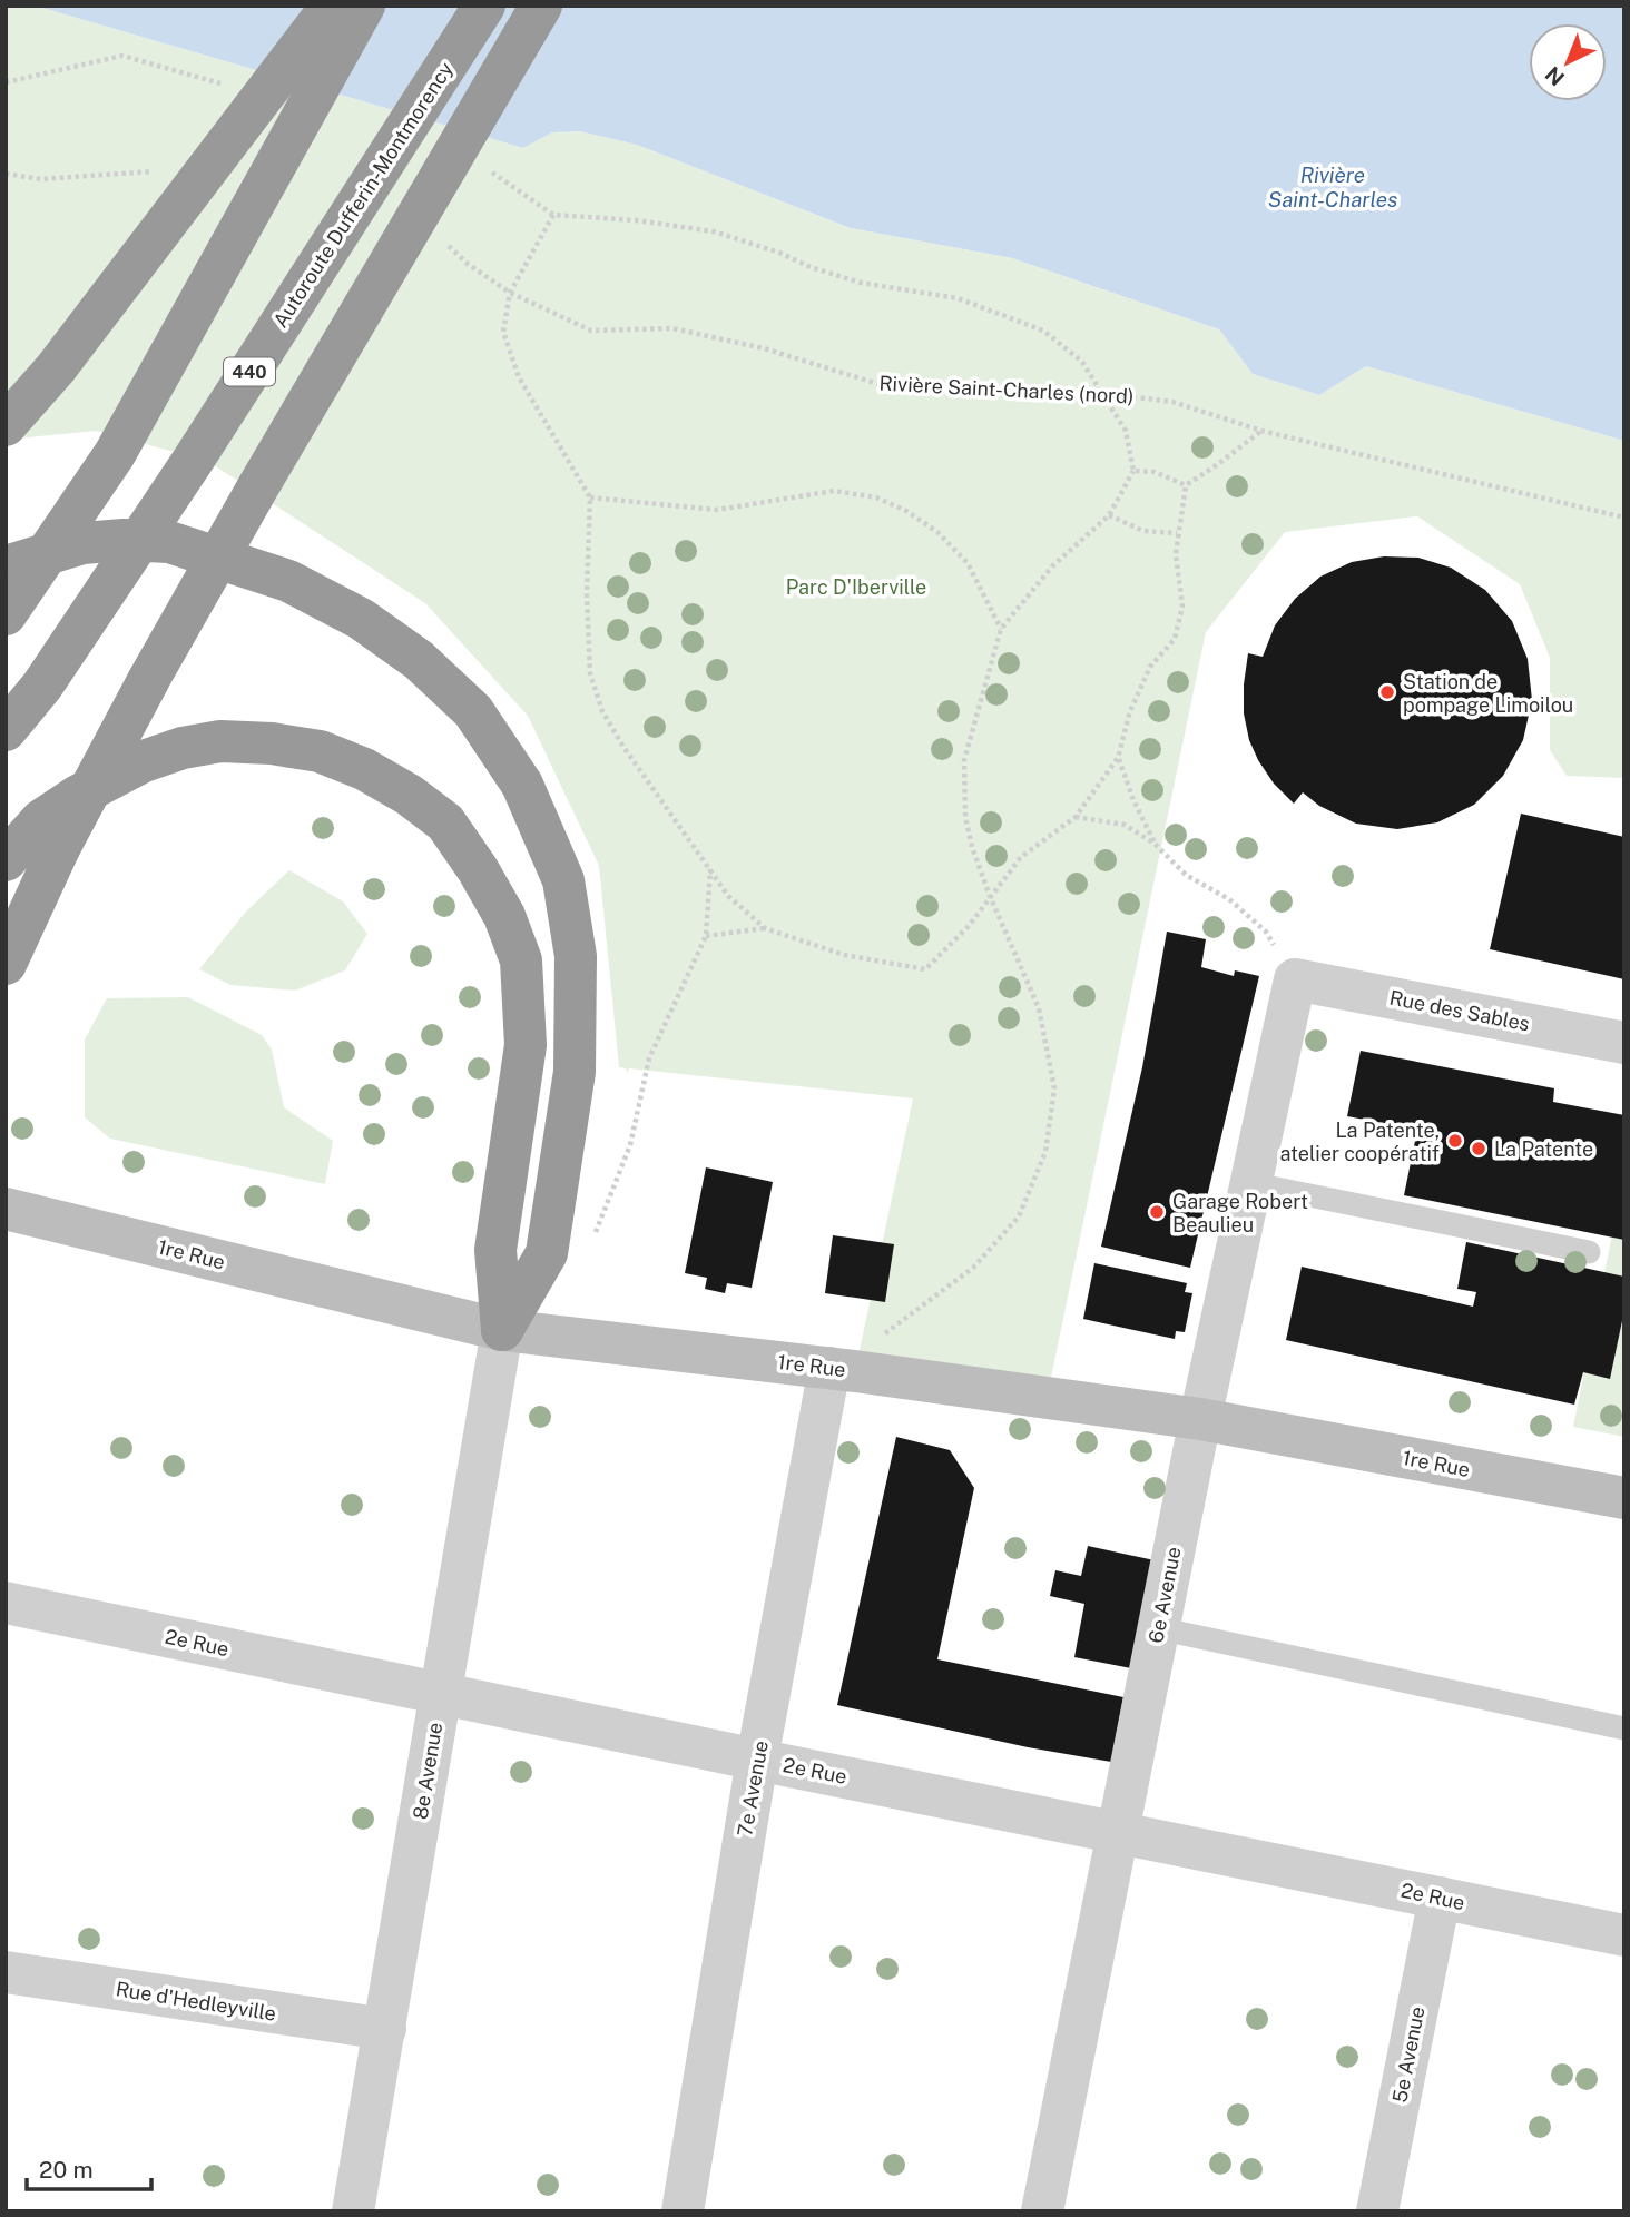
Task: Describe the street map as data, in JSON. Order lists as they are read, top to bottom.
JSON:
{
  "streets": {
    "highway": ["Autoroute Dufferin-Montmorency", "440"],
    "street": [
      "Rue des Sables",
      "1re Rue",
      "6e Avenue",
      "2e Rue",
      "8e Avenue",
      "7e Avenue",
      "Rue d'Hedleyville",
      "5e Avenue"
    ],
    "path": ["Rivière Saint-Charles (nord)"]
  },
  "crossings": [
    ["Rue des Sables", "6e Avenue"],
    ["1re Rue", "6e Avenue"],
    ["1re Rue", "8e Avenue"],
    ["1re Rue", "7e Avenue"],
    ["6e Avenue", "2e Rue"],
    ["2e Rue", "8e Avenue"],
    ["2e Rue", "7e Avenue"],
    ["2e Rue", "5e Avenue"],
    ["8e Avenue", "Rue d'Hedleyville"]
  ],
  "water": ["Rivière Saint-Charles"],
  "parks": ["Parc D'Iberville"],
  "places": [
    "Station de pompage Limoilou",
    "La Patente, atelier coopératif",
    "La Patente",
    "Garage Robert Beaulieu"
  ],
  "scale_bar": "20 m",
  "north": "bottom left"
}
